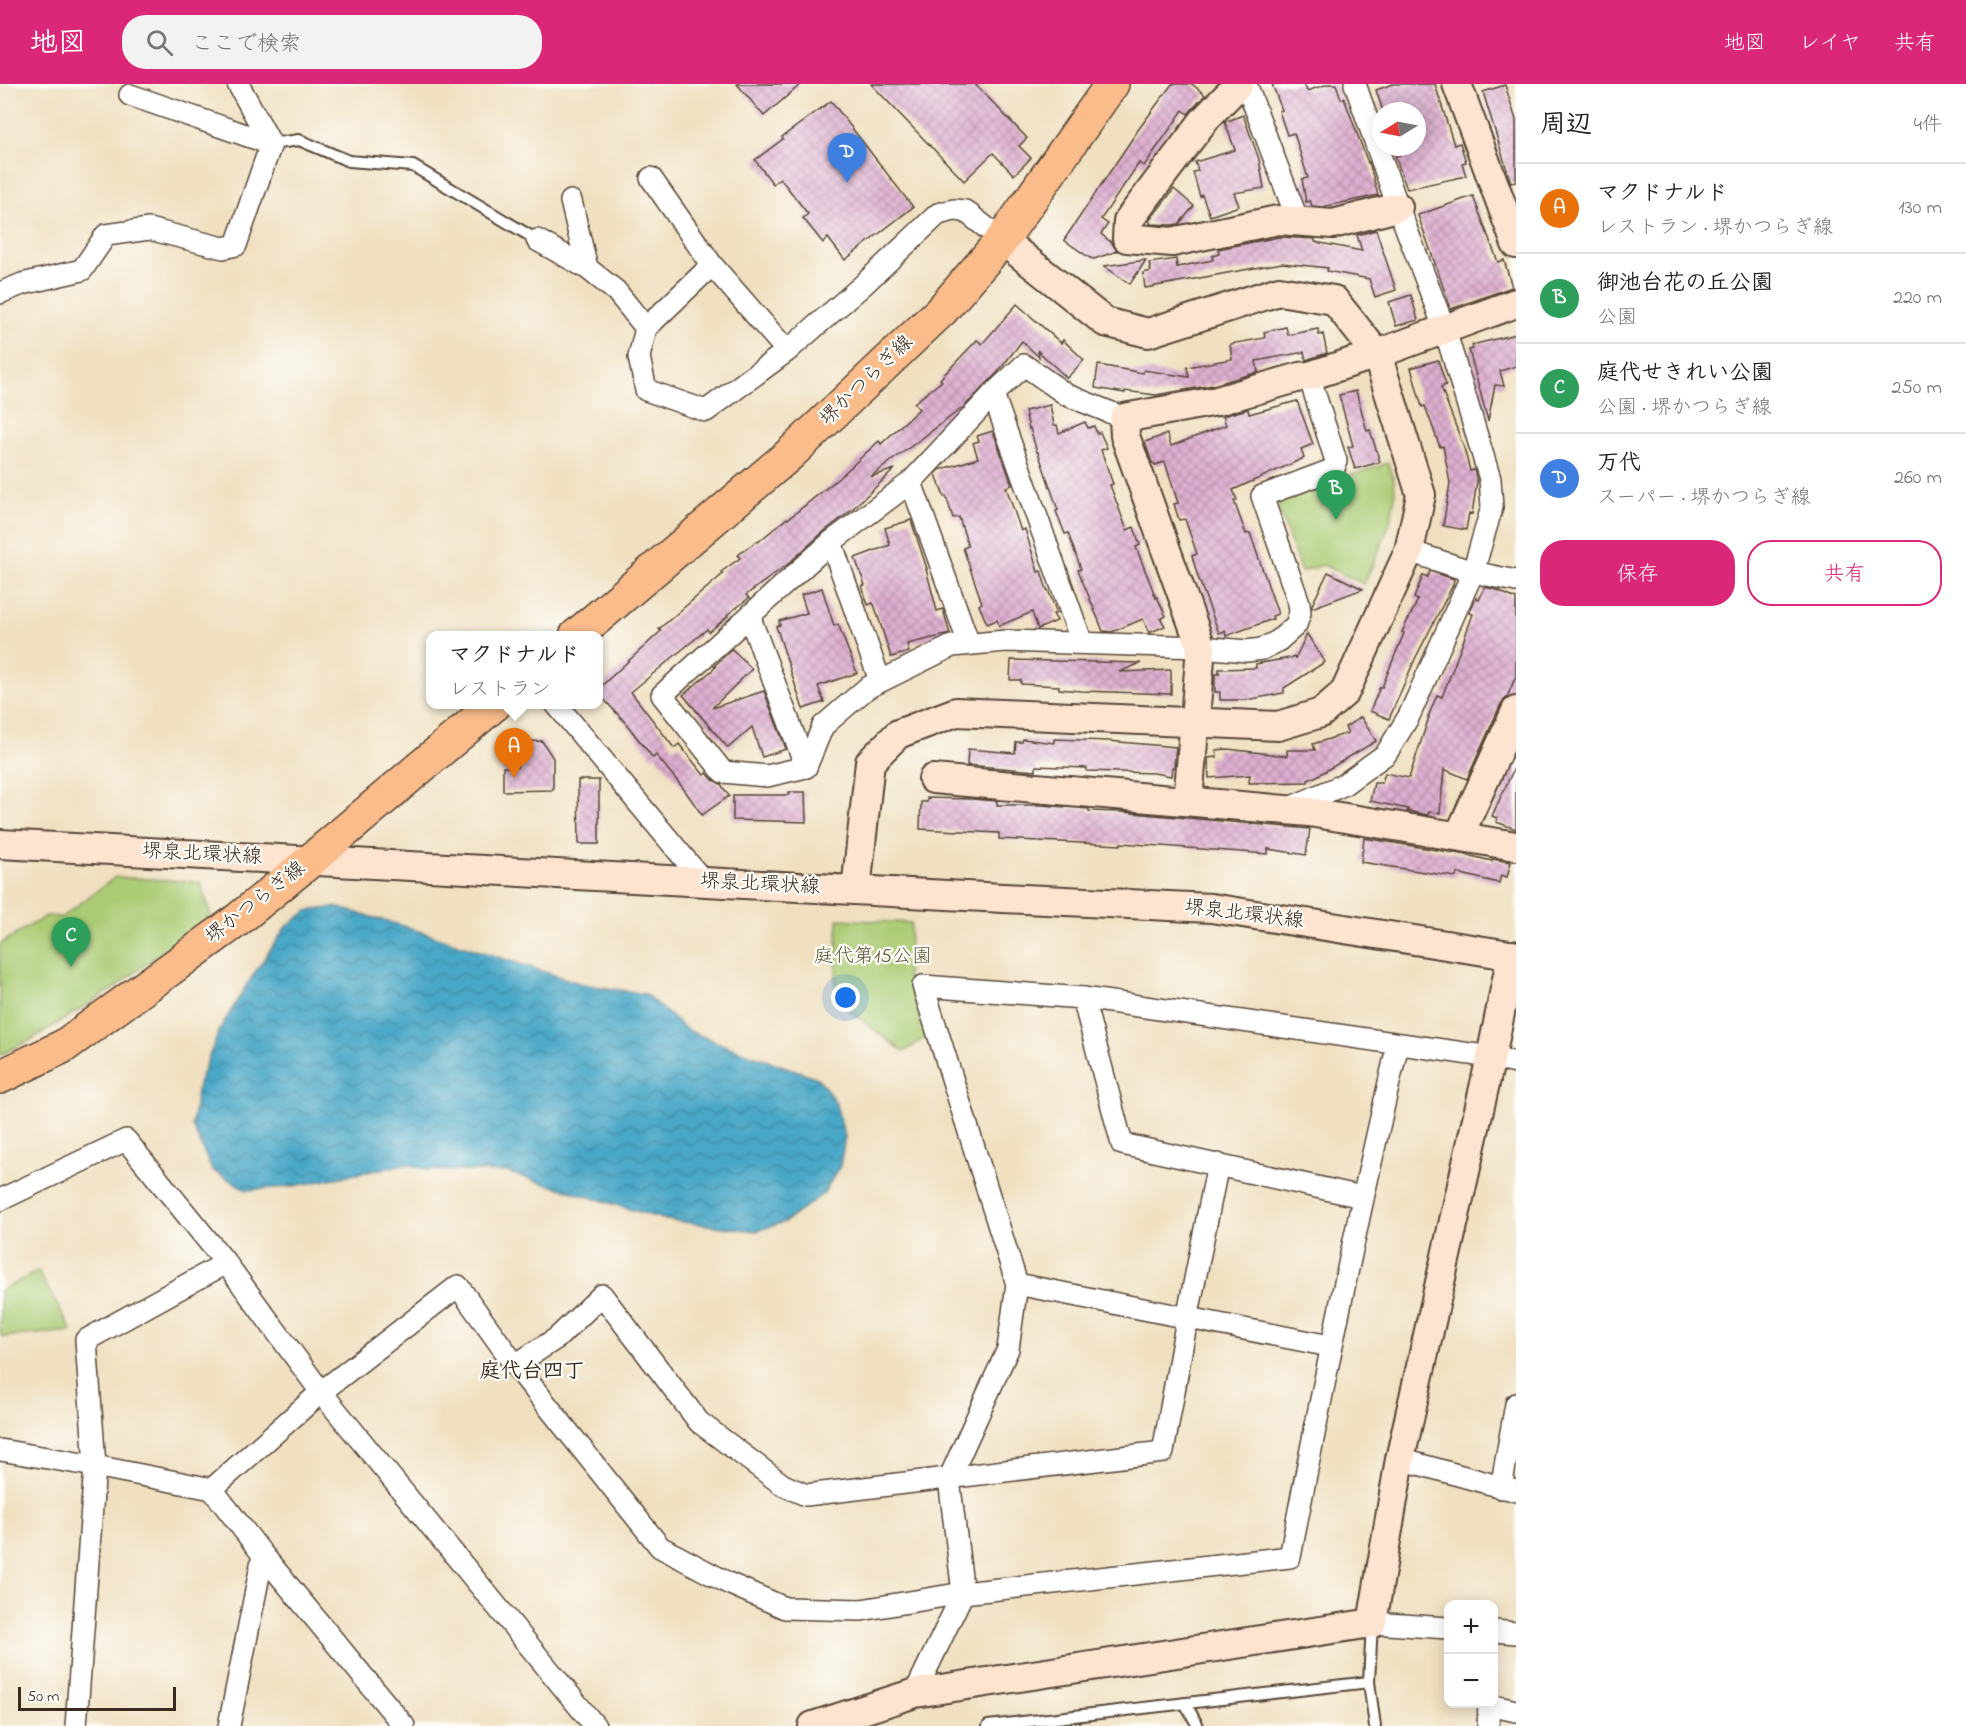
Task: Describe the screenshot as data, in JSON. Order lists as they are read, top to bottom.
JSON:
{
  "streets": {
    "main road": ["堺かつらぎ線"],
    "street": ["堺泉北環状線"]
  },
  "crossings": [
    ["堺かつらぎ線", "堺泉北環状線"]
  ],
  "districts": ["庭代台四丁"],
  "parks": ["庭代第15公園"],
  "scale_bar": "50 m",
  "north": "left",
  "page": {
    "header": "地図",
    "search": "ここで検索",
    "nav": ["地図", "レイヤ", "共有"],
    "heading": ["周辺", "4件"],
    "pins": [
      "D",
      "B",
      "A",
      "C"
    ],
    "list": [
      {
        "mark": "A",
        "name": "マクドナルド",
        "note": "レストラン · 堺かつらぎ線",
        "value": "130 m"
      },
      {
        "mark": "B",
        "name": "御池台花の丘公園",
        "note": "公園",
        "value": "220 m"
      },
      {
        "mark": "C",
        "name": "庭代せきれい公園",
        "note": "公園 · 堺かつらぎ線",
        "value": "250 m"
      },
      {
        "mark": "D",
        "name": "万代",
        "note": "スーパー · 堺かつらぎ線",
        "value": "260 m"
      }
    ],
    "buttons": ["保存", "共有"],
    "popup": ["マクドナルド", "レストラン"],
    "map_buttons": ["+", "−"],
    "scale": "50 m"
  }
}
